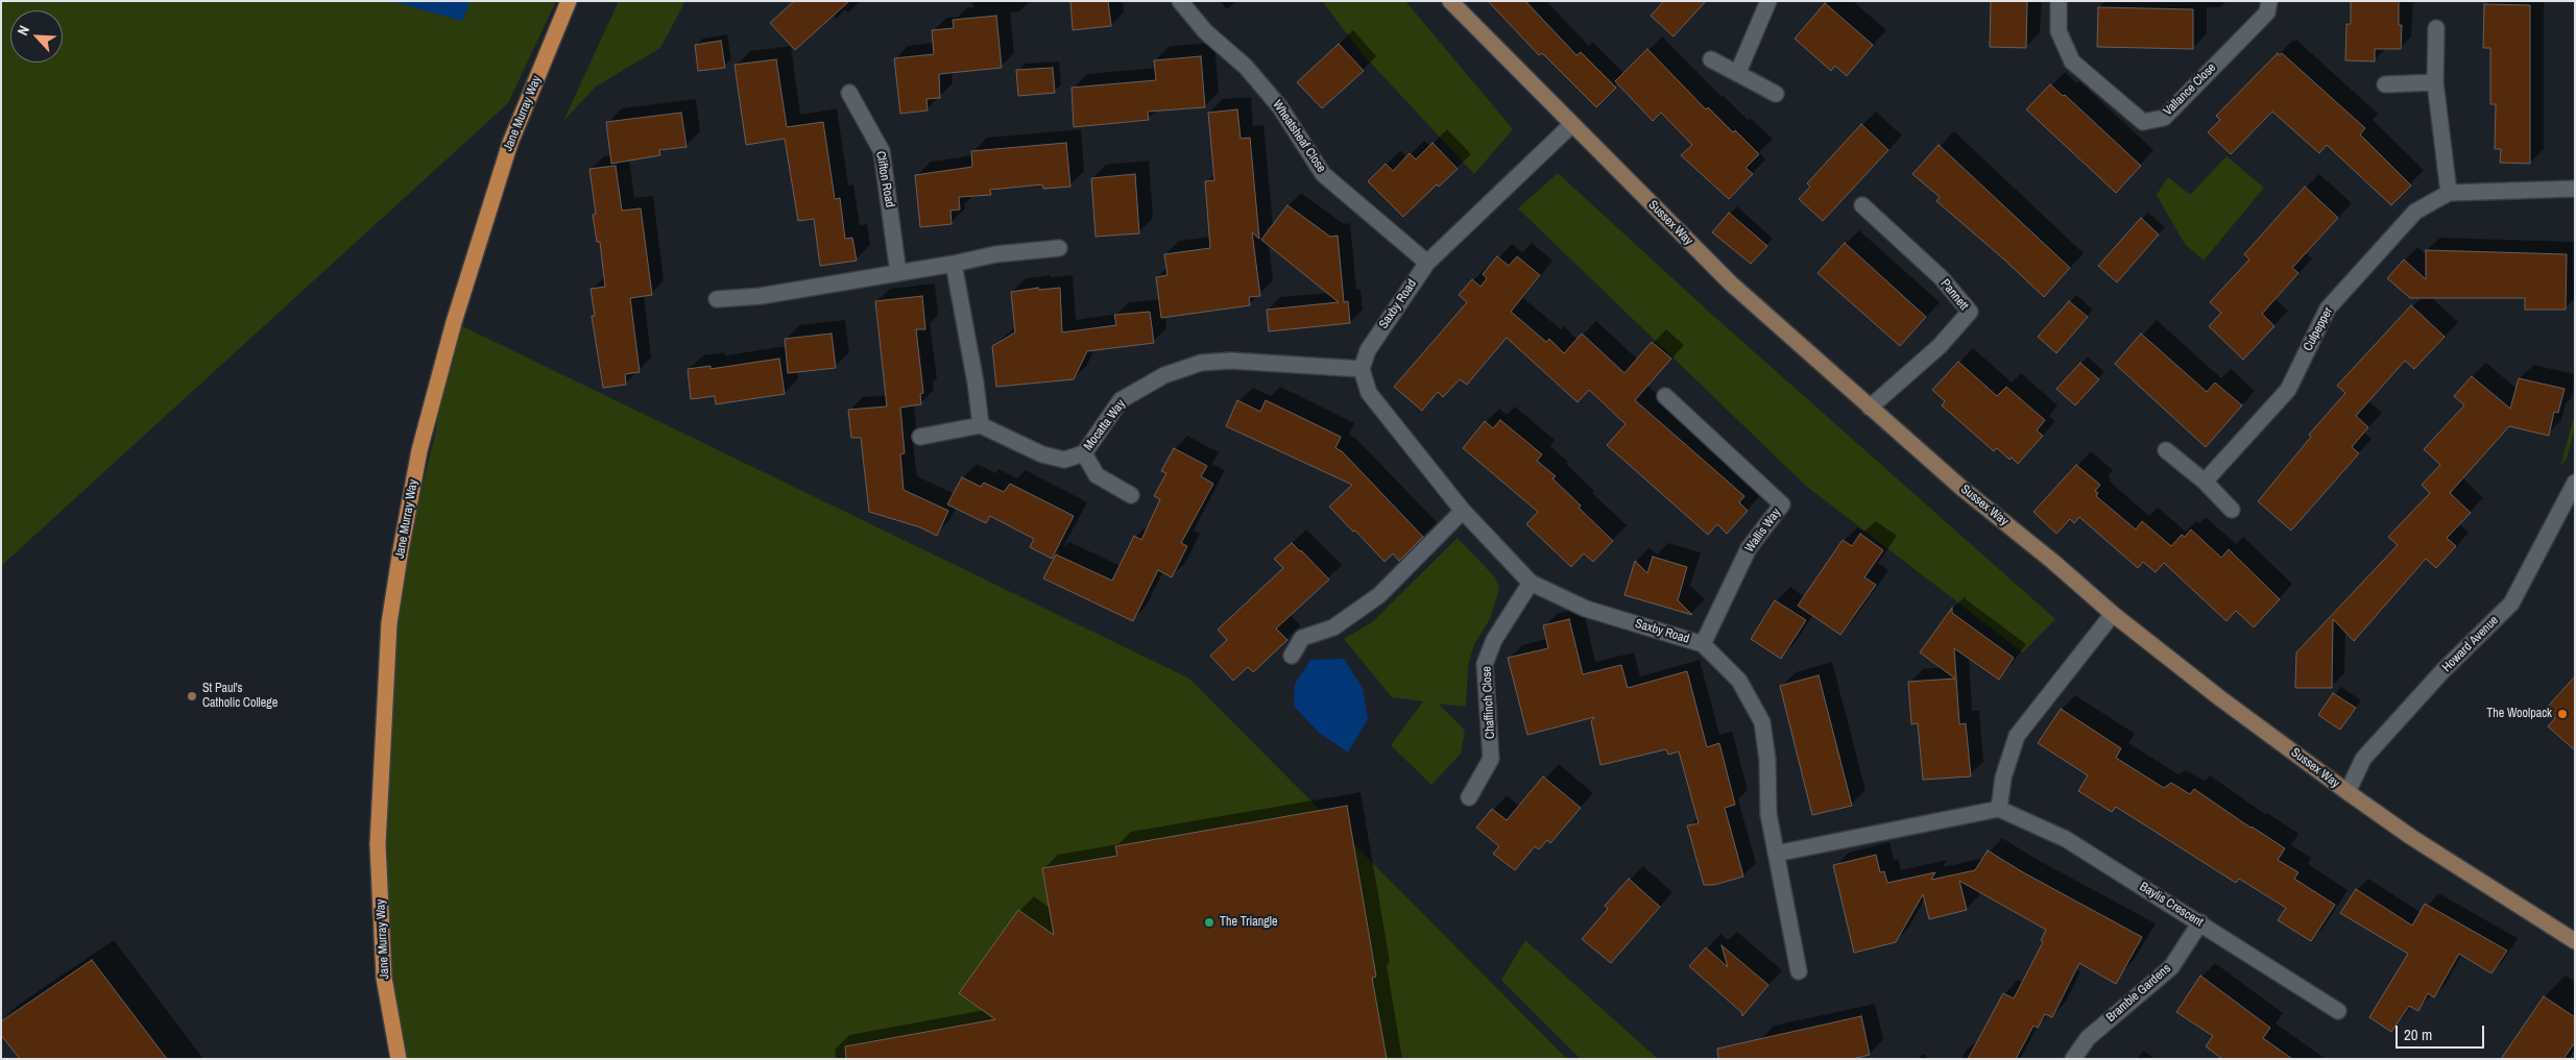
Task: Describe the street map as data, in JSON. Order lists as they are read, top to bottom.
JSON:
{
  "streets": {
    "main road": ["Jane Murray Way"],
    "street": [
      "Vallance Close",
      "Wheatsheaf Close",
      "Clifton Road",
      "Sussex Way",
      "Pannett",
      "Saxby Road",
      "Culpepper",
      "Mocatta Way",
      "Wallis Way",
      "Howard Avenue",
      "Chaffinch Close",
      "Baylis Crescent",
      "Bramble Gardens"
    ]
  },
  "crossings": [
    ["Wheatsheaf Close", "Saxby Road"],
    ["Sussex Way", "Pannett"],
    ["Sussex Way", "Saxby Road"],
    ["Sussex Way", "Howard Avenue"],
    ["Saxby Road", "Mocatta Way"],
    ["Saxby Road", "Wallis Way"],
    ["Saxby Road", "Chaffinch Close"],
    ["Baylis Crescent", "Bramble Gardens"]
  ],
  "places": ["St Paul's Catholic College", "The Woolpack", "The Triangle"],
  "scale_bar": "20 m",
  "north": "top left"
}
